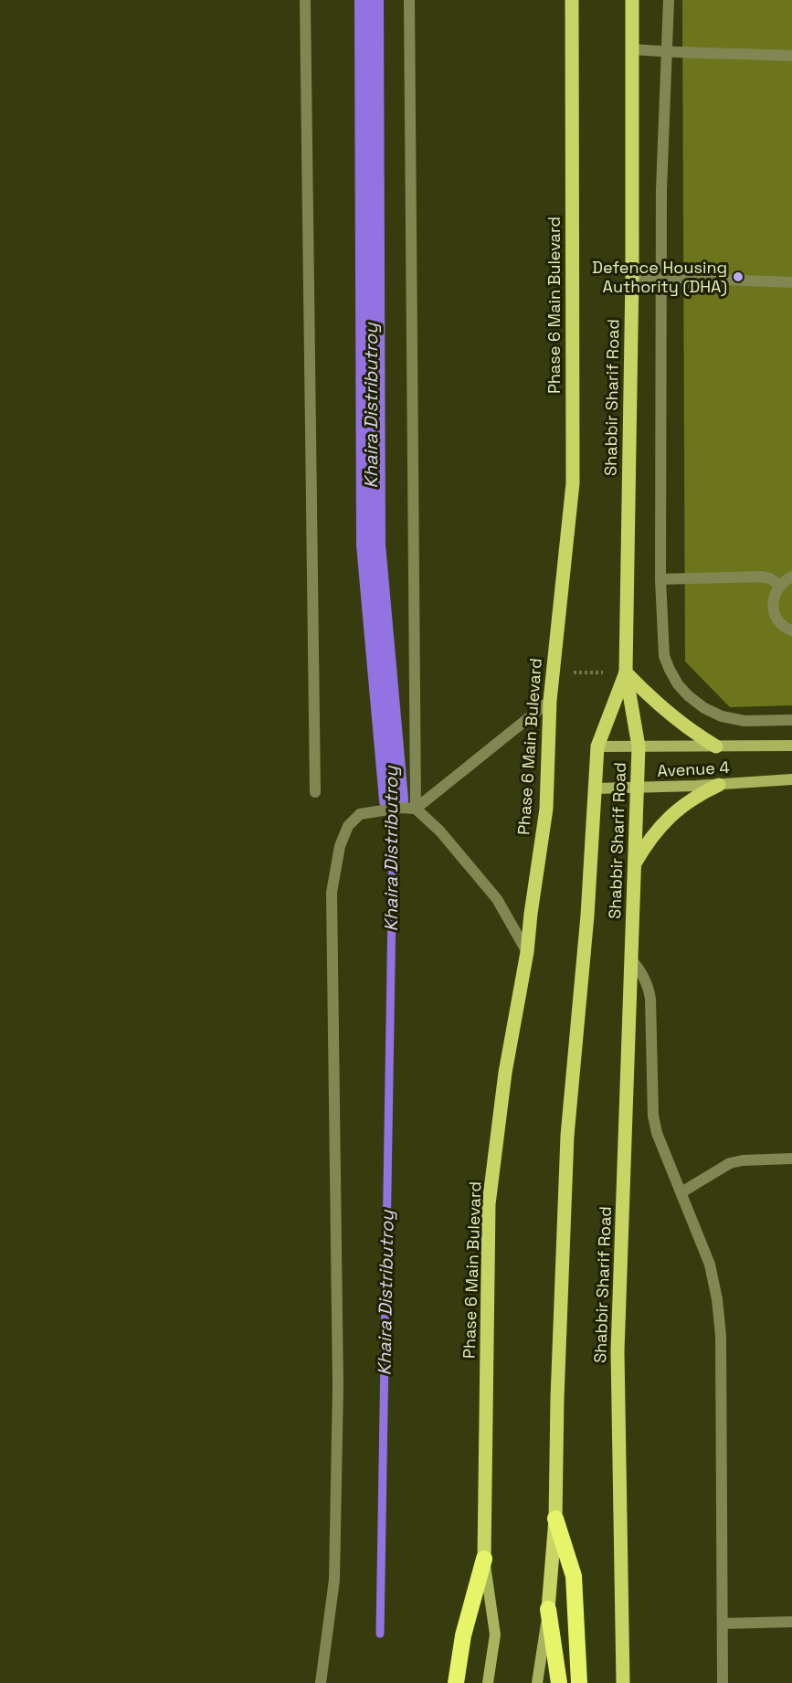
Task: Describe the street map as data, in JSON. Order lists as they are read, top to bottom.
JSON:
{
  "streets": {
    "main road": ["Phase 6 Main Bulevard", "Shabbir Sharif Road", "Avenue 4"]
  },
  "crossings": [
    ["Shabbir Sharif Road", "Avenue 4"]
  ],
  "water": ["Khaira Distributroy"],
  "places": ["Defence Housing Authority (DHA)"]
}
